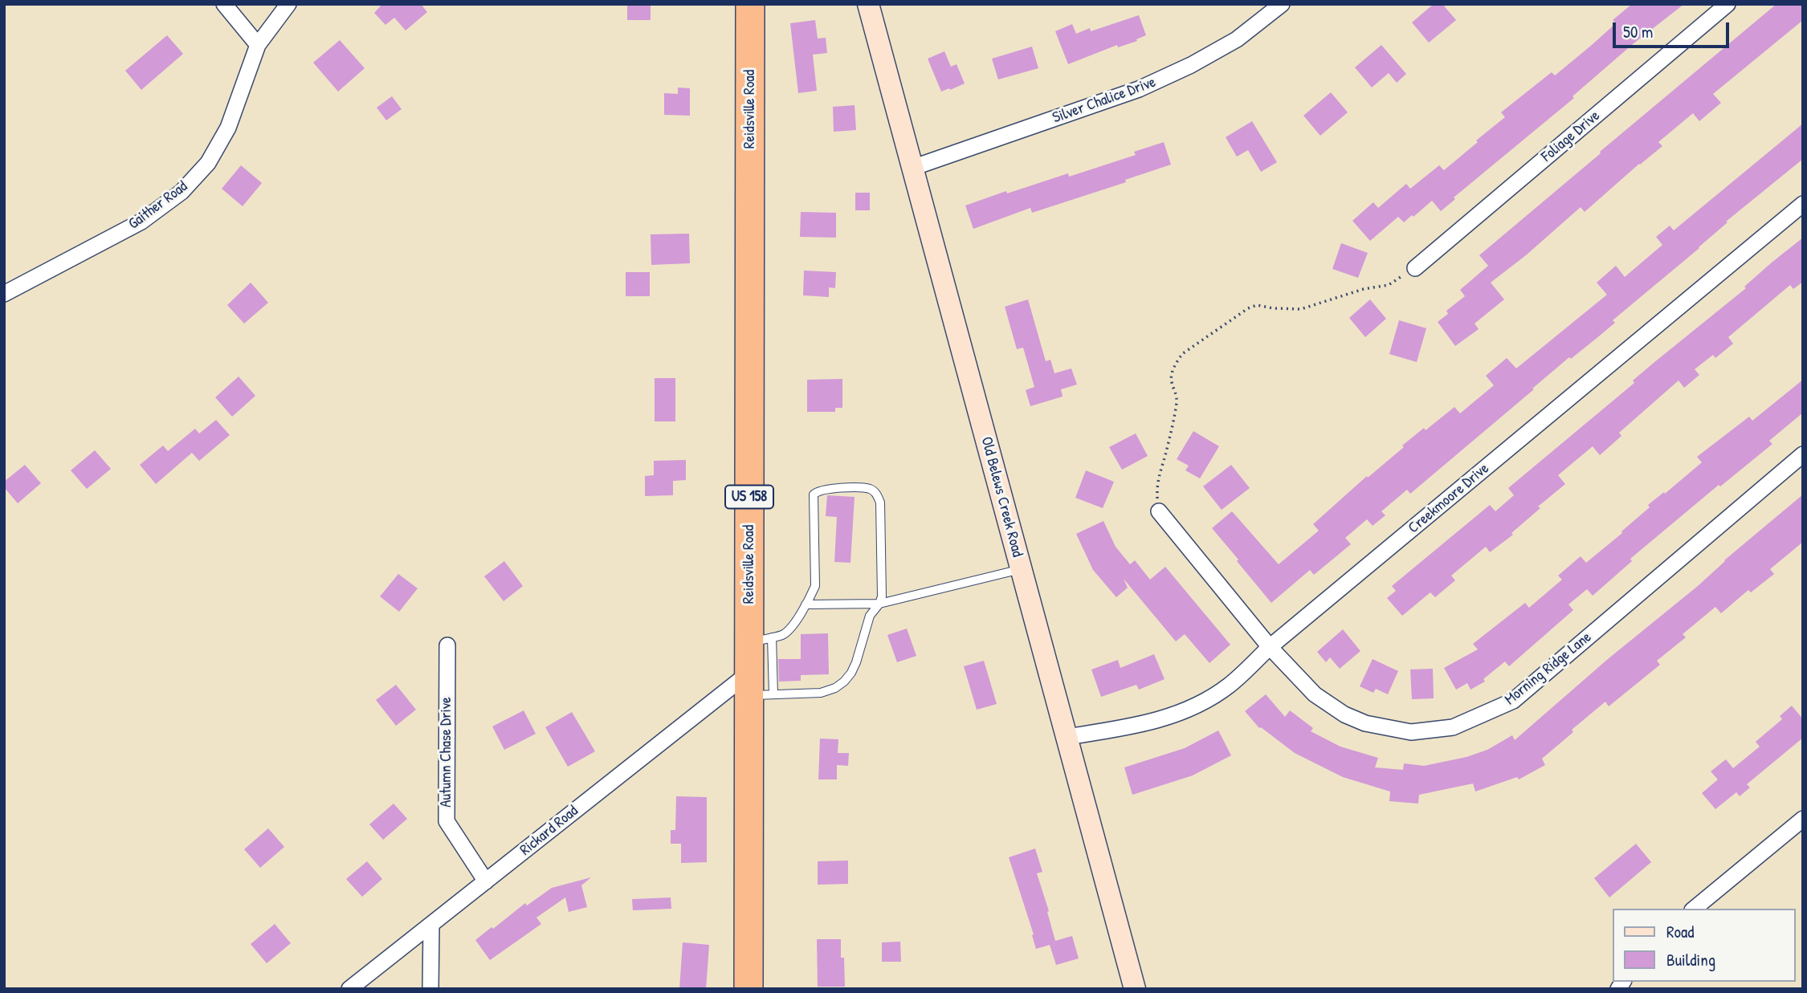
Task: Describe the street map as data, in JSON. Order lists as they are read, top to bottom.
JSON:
{
  "streets": {
    "highway": ["Reidsville Road", "US 158"],
    "street": [
      "Silver Chalice Drive",
      "Foliage Drive",
      "Gaither Road",
      "Old Belews Creek Road",
      "Creekmoore Drive",
      "Morning Ridge Lane",
      "Autumn Chase Drive",
      "Rickard Road"
    ]
  },
  "crossings": [
    ["Silver Chalice Drive", "Old Belews Creek Road"],
    ["Reidsville Road", "Rickard Road"],
    ["Old Belews Creek Road", "Creekmoore Drive"],
    ["Creekmoore Drive", "Morning Ridge Lane"],
    ["Autumn Chase Drive", "Rickard Road"]
  ],
  "legend": ["Road", "Building"],
  "scale_bar": "50 m"
}
